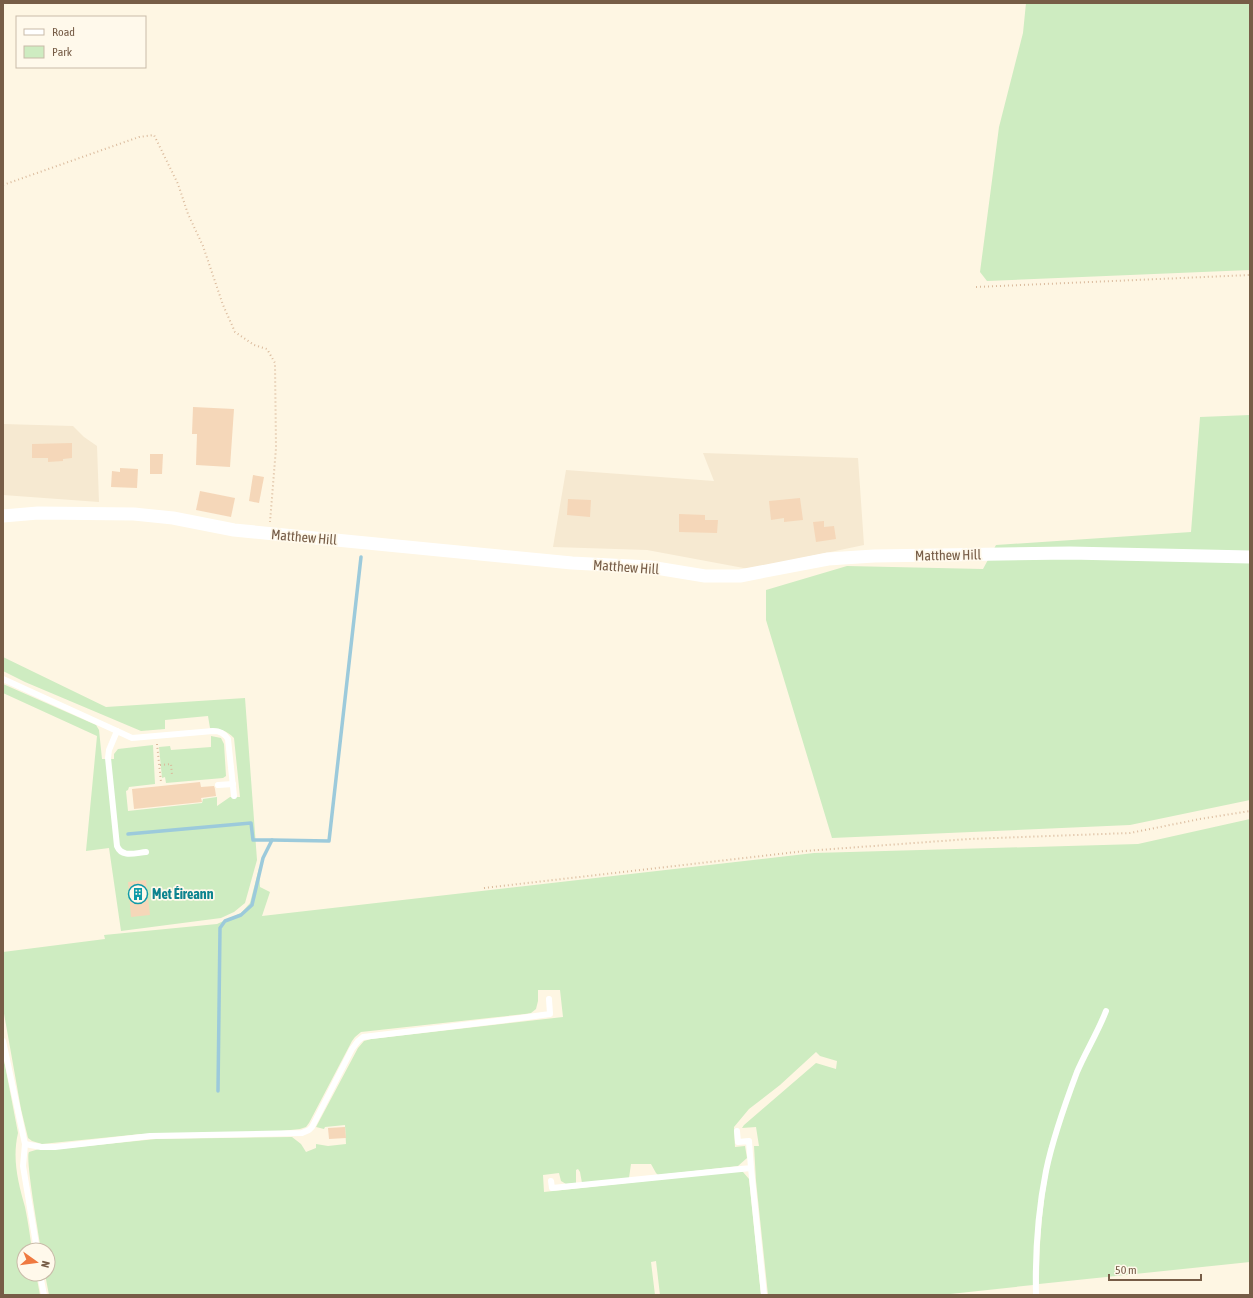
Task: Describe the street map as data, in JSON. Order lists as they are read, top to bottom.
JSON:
{
  "streets": {
    "street": ["Matthew Hill"]
  },
  "places": {
    "building": ["Met Éireann"]
  },
  "legend": ["Road", "Park"],
  "scale_bar": "50 m",
  "north": "right"
}
